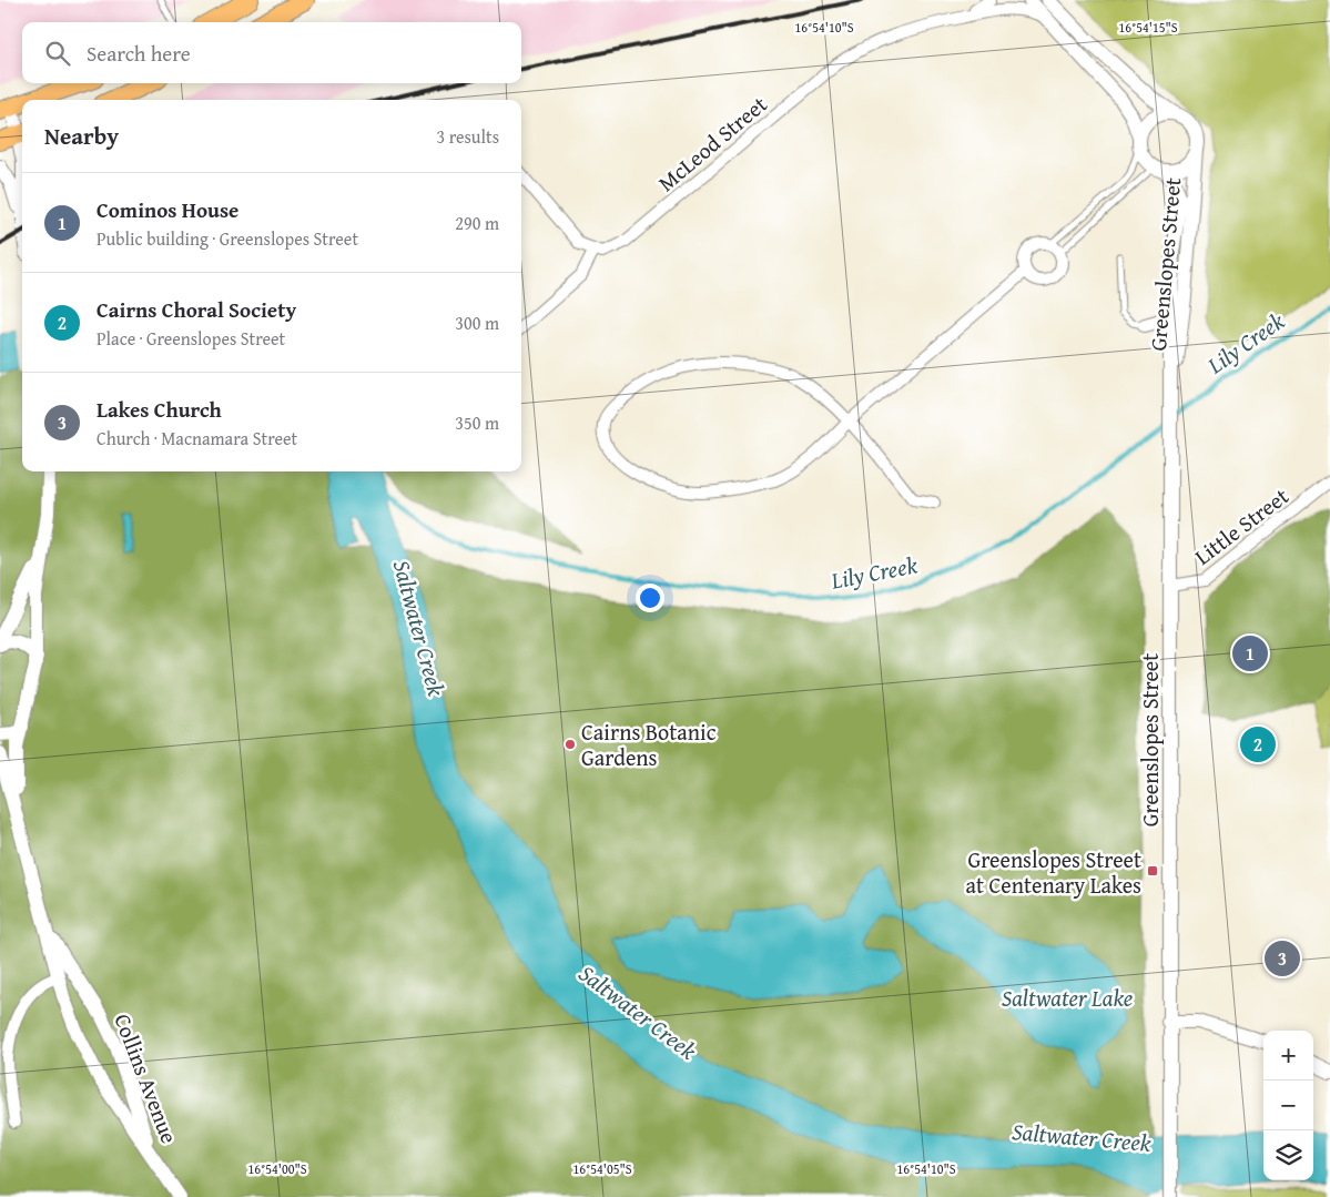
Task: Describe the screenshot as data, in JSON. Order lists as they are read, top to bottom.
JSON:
{
  "streets": {
    "street": [
      "McLeod Street",
      "Greenslopes Street",
      "Little Street",
      "Collins Avenue"
    ]
  },
  "crossings": [
    ["Greenslopes Street", "Little Street"]
  ],
  "water": ["Lily Creek", "Saltwater Creek", "Saltwater Lake"],
  "places": {
    "other": ["Cairns Botanic Gardens"],
    "transit": ["Greenslopes Street at Centenary Lakes"]
  },
  "page": {
    "search": "Search here",
    "heading": ["Nearby", "3 results"],
    "list": [
      {
        "mark": "1",
        "name": "Cominos House",
        "note": "Public building · Greenslopes Street",
        "value": "290 m"
      },
      {
        "mark": "2",
        "name": "Cairns Choral Society",
        "note": "Place · Greenslopes Street",
        "value": "300 m"
      },
      {
        "mark": "3",
        "name": "Lakes Church",
        "note": "Church · Macnamara Street",
        "value": "350 m"
      }
    ],
    "pins": ["1", "2", "3"],
    "map_buttons": ["+", "−"]
  },
  "coordinates": [
    "16°54'10\"S",
    "16°54'15\"S",
    "16°54'00\"S",
    "16°54'05\"S"
  ]
}
